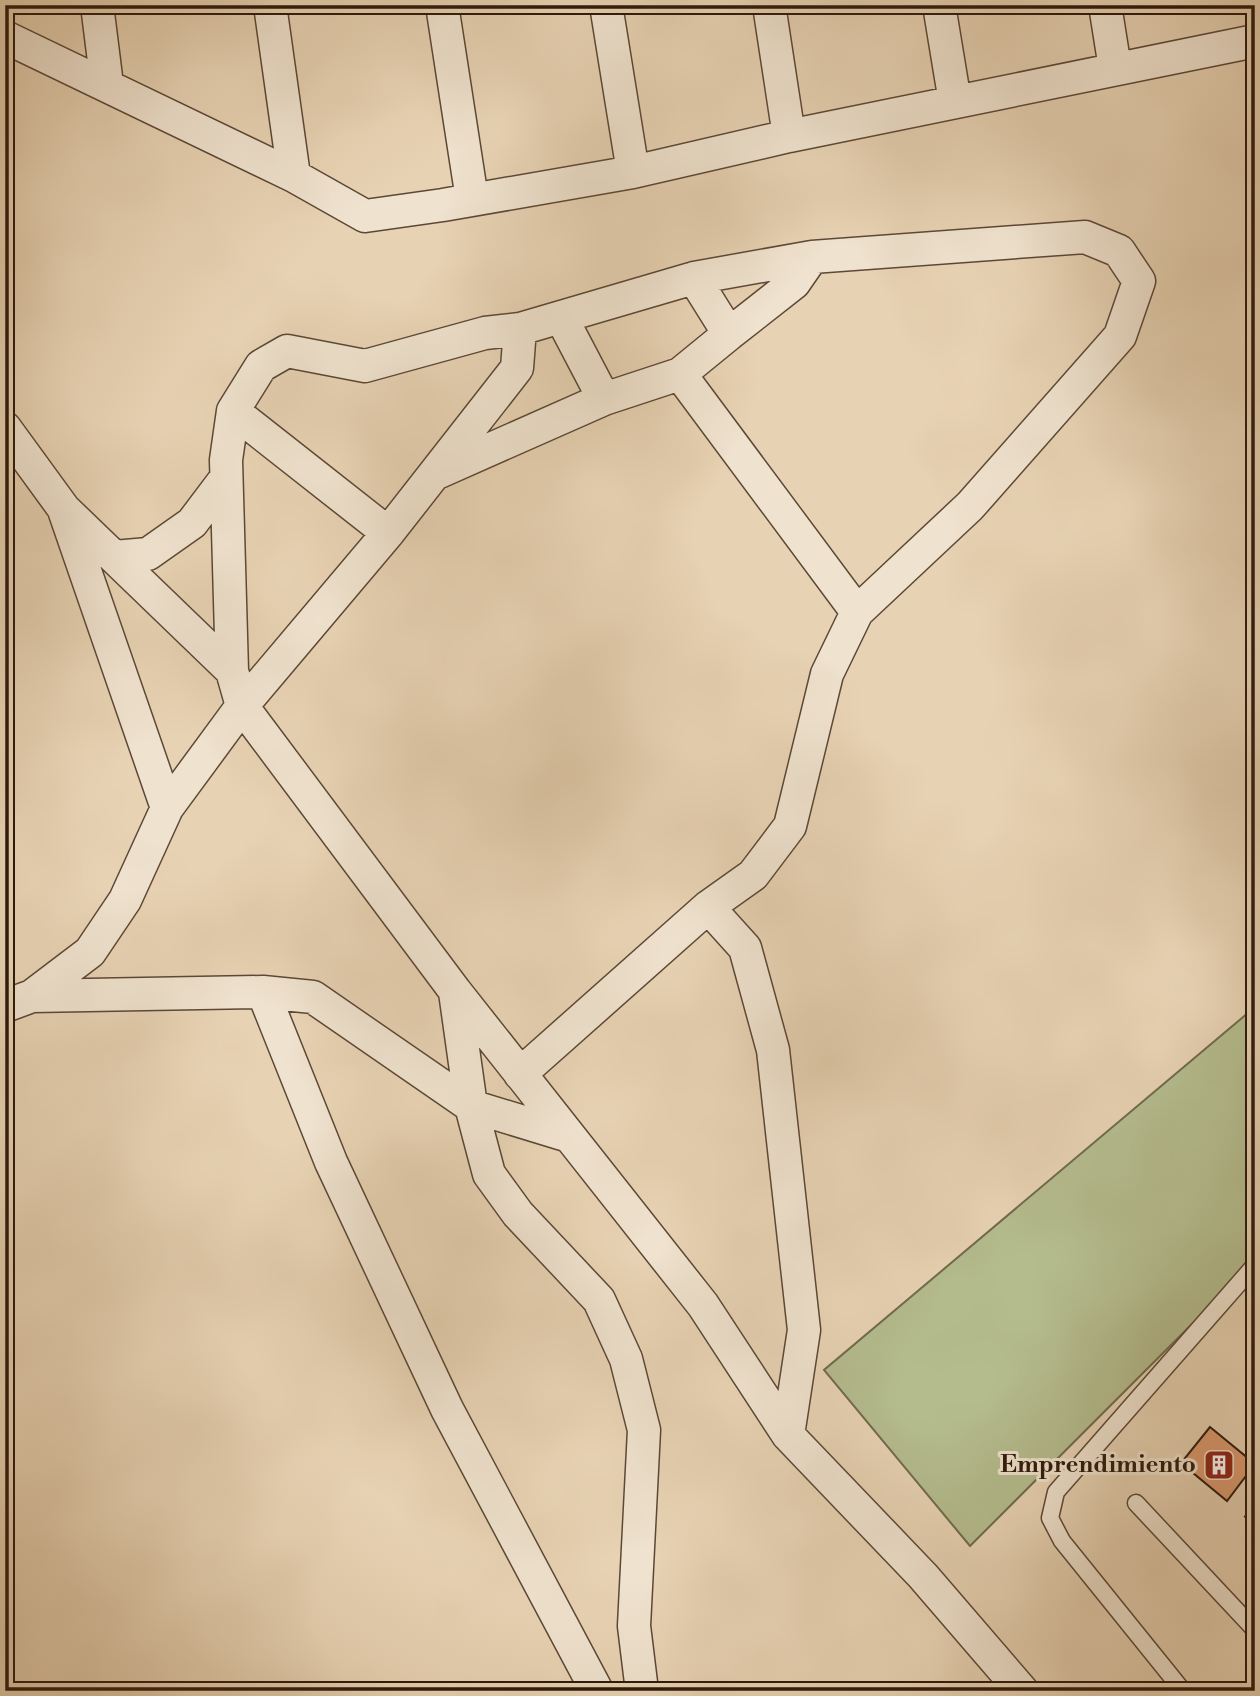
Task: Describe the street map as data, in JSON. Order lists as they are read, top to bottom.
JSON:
{
  "places": {
    "building": ["Emprendimiento"]
  }
}
